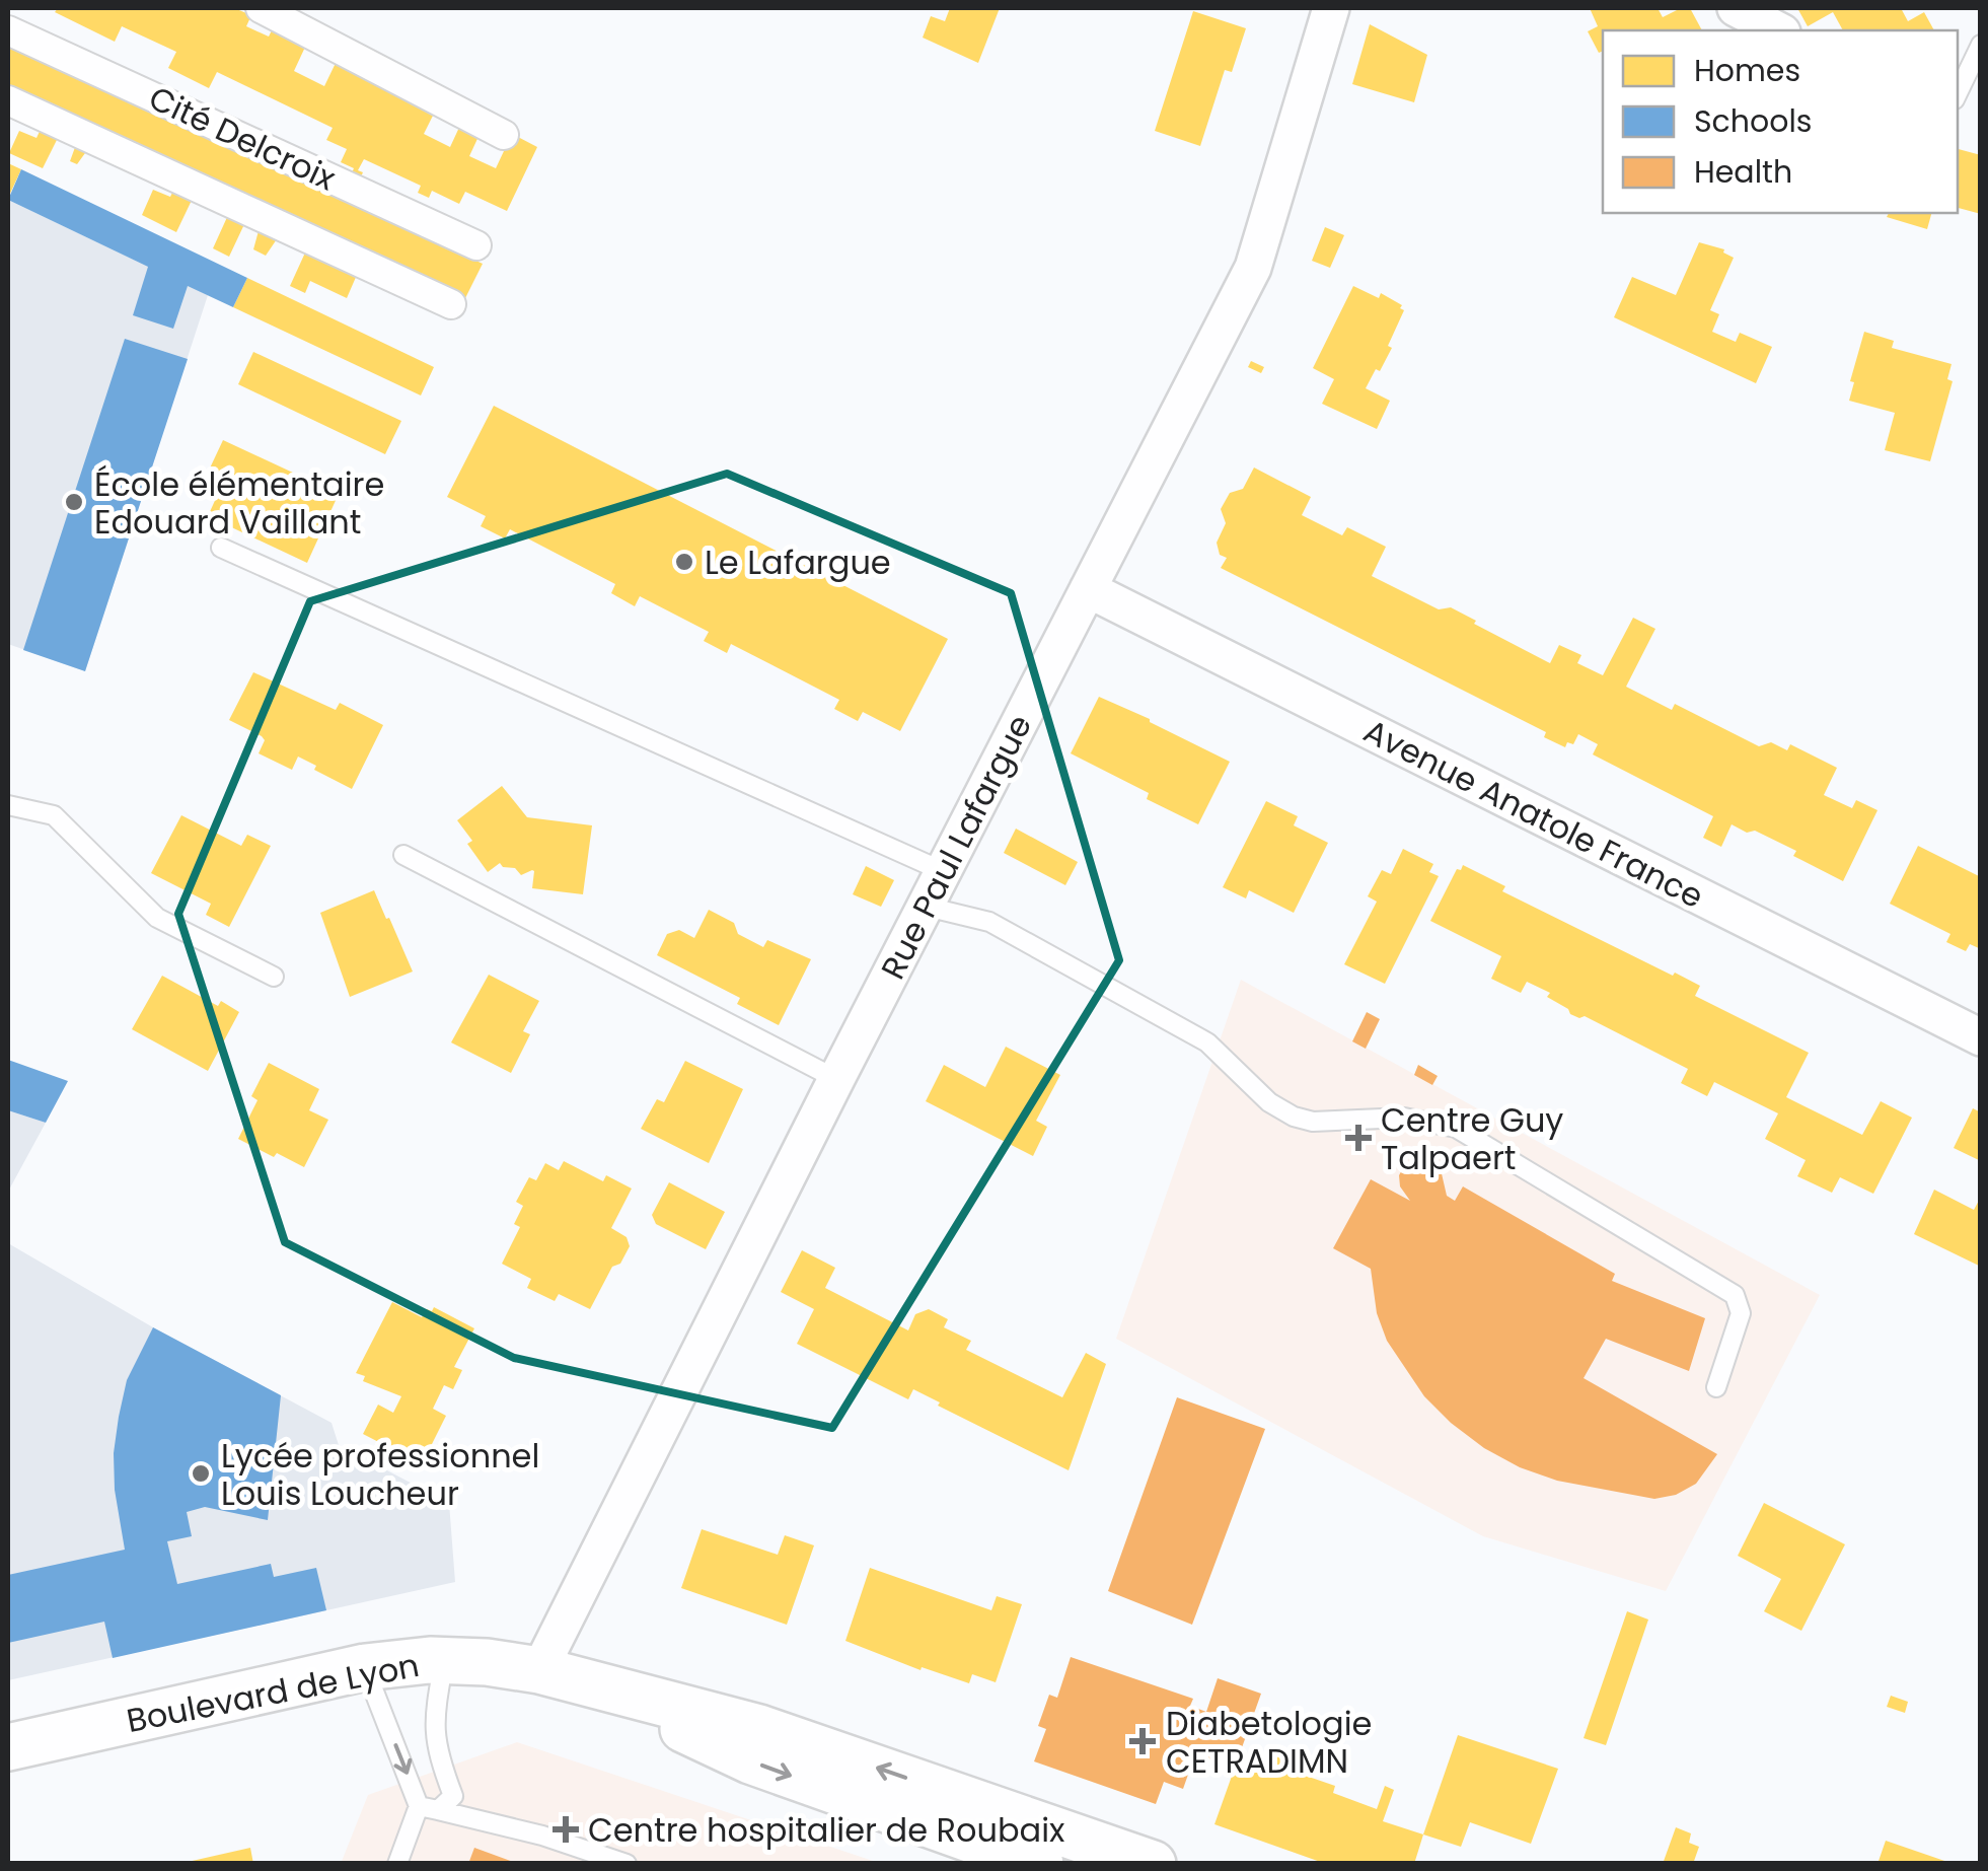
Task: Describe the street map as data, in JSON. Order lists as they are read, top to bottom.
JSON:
{
  "streets": {
    "street": [
      "Cité Delcroix",
      "Avenue Anatole France",
      "Rue Paul Lafargue",
      "Boulevard de Lyon"
    ]
  },
  "crossings": [
    ["Avenue Anatole France", "Rue Paul Lafargue"],
    ["Rue Paul Lafargue", "Boulevard de Lyon"]
  ],
  "places": {
    "other": ["École élémentaire Edouard Vaillant", "Le Lafargue", "Lycée professionnel Louis Loucheur"],
    "health": ["Centre Guy Talpaert", "Diabetologie CETRADIMN", "Centre hospitalier de Roubaix"]
  },
  "legend": ["Homes", "Schools", "Health"]
}
